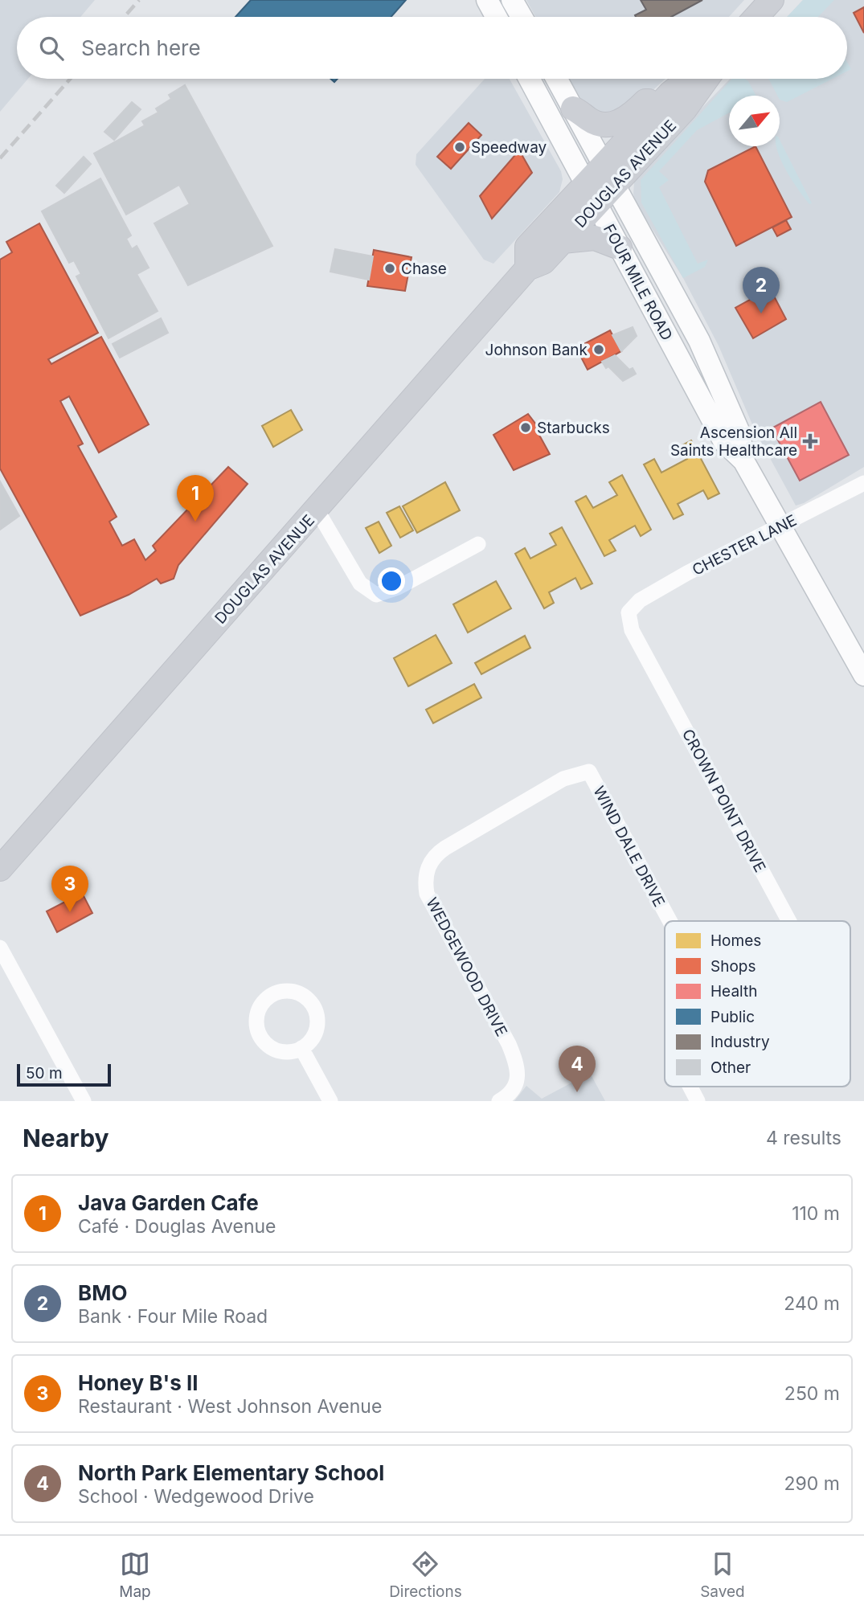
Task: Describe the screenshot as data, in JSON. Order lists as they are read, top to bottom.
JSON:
{
  "streets": {
    "main road": ["DOUGLAS AVENUE", "FOUR MILE ROAD"],
    "street": [
      "CHESTER LANE",
      "CROWN POINT DRIVE",
      "WIND DALE DRIVE",
      "WEDGEWOOD DRIVE"
    ]
  },
  "crossings": [
    ["DOUGLAS AVENUE", "FOUR MILE ROAD"],
    ["FOUR MILE ROAD", "CHESTER LANE"],
    ["CHESTER LANE", "CROWN POINT DRIVE"],
    ["WIND DALE DRIVE", "WEDGEWOOD DRIVE"]
  ],
  "places": {
    "other": [
      "Speedway",
      "Chase",
      "Johnson Bank",
      "Starbucks"
    ],
    "health": ["Ascension All Saints Healthcare"]
  },
  "legend": [
    "Homes",
    "Shops",
    "Health",
    "Public",
    "Industry",
    "Other"
  ],
  "scale_bar": "50 m",
  "north": "top right",
  "page": {
    "search": "Search here",
    "pins": [
      "2",
      "1",
      "3",
      "4"
    ],
    "scale": "50 m",
    "heading": ["Nearby", "4 results"],
    "list": [
      {
        "mark": "1",
        "name": "Java Garden Cafe",
        "note": "Café · Douglas Avenue",
        "value": "110 m"
      },
      {
        "mark": "2",
        "name": "BMO",
        "note": "Bank · Four Mile Road",
        "value": "240 m"
      },
      {
        "mark": "3",
        "name": "Honey B's II",
        "note": "Restaurant · West Johnson Avenue",
        "value": "250 m"
      },
      {
        "mark": "4",
        "name": "North Park Elementary School",
        "note": "School · Wedgewood Drive",
        "value": "290 m"
      }
    ],
    "nav": ["Map", "Directions", "Saved"]
  }
}
